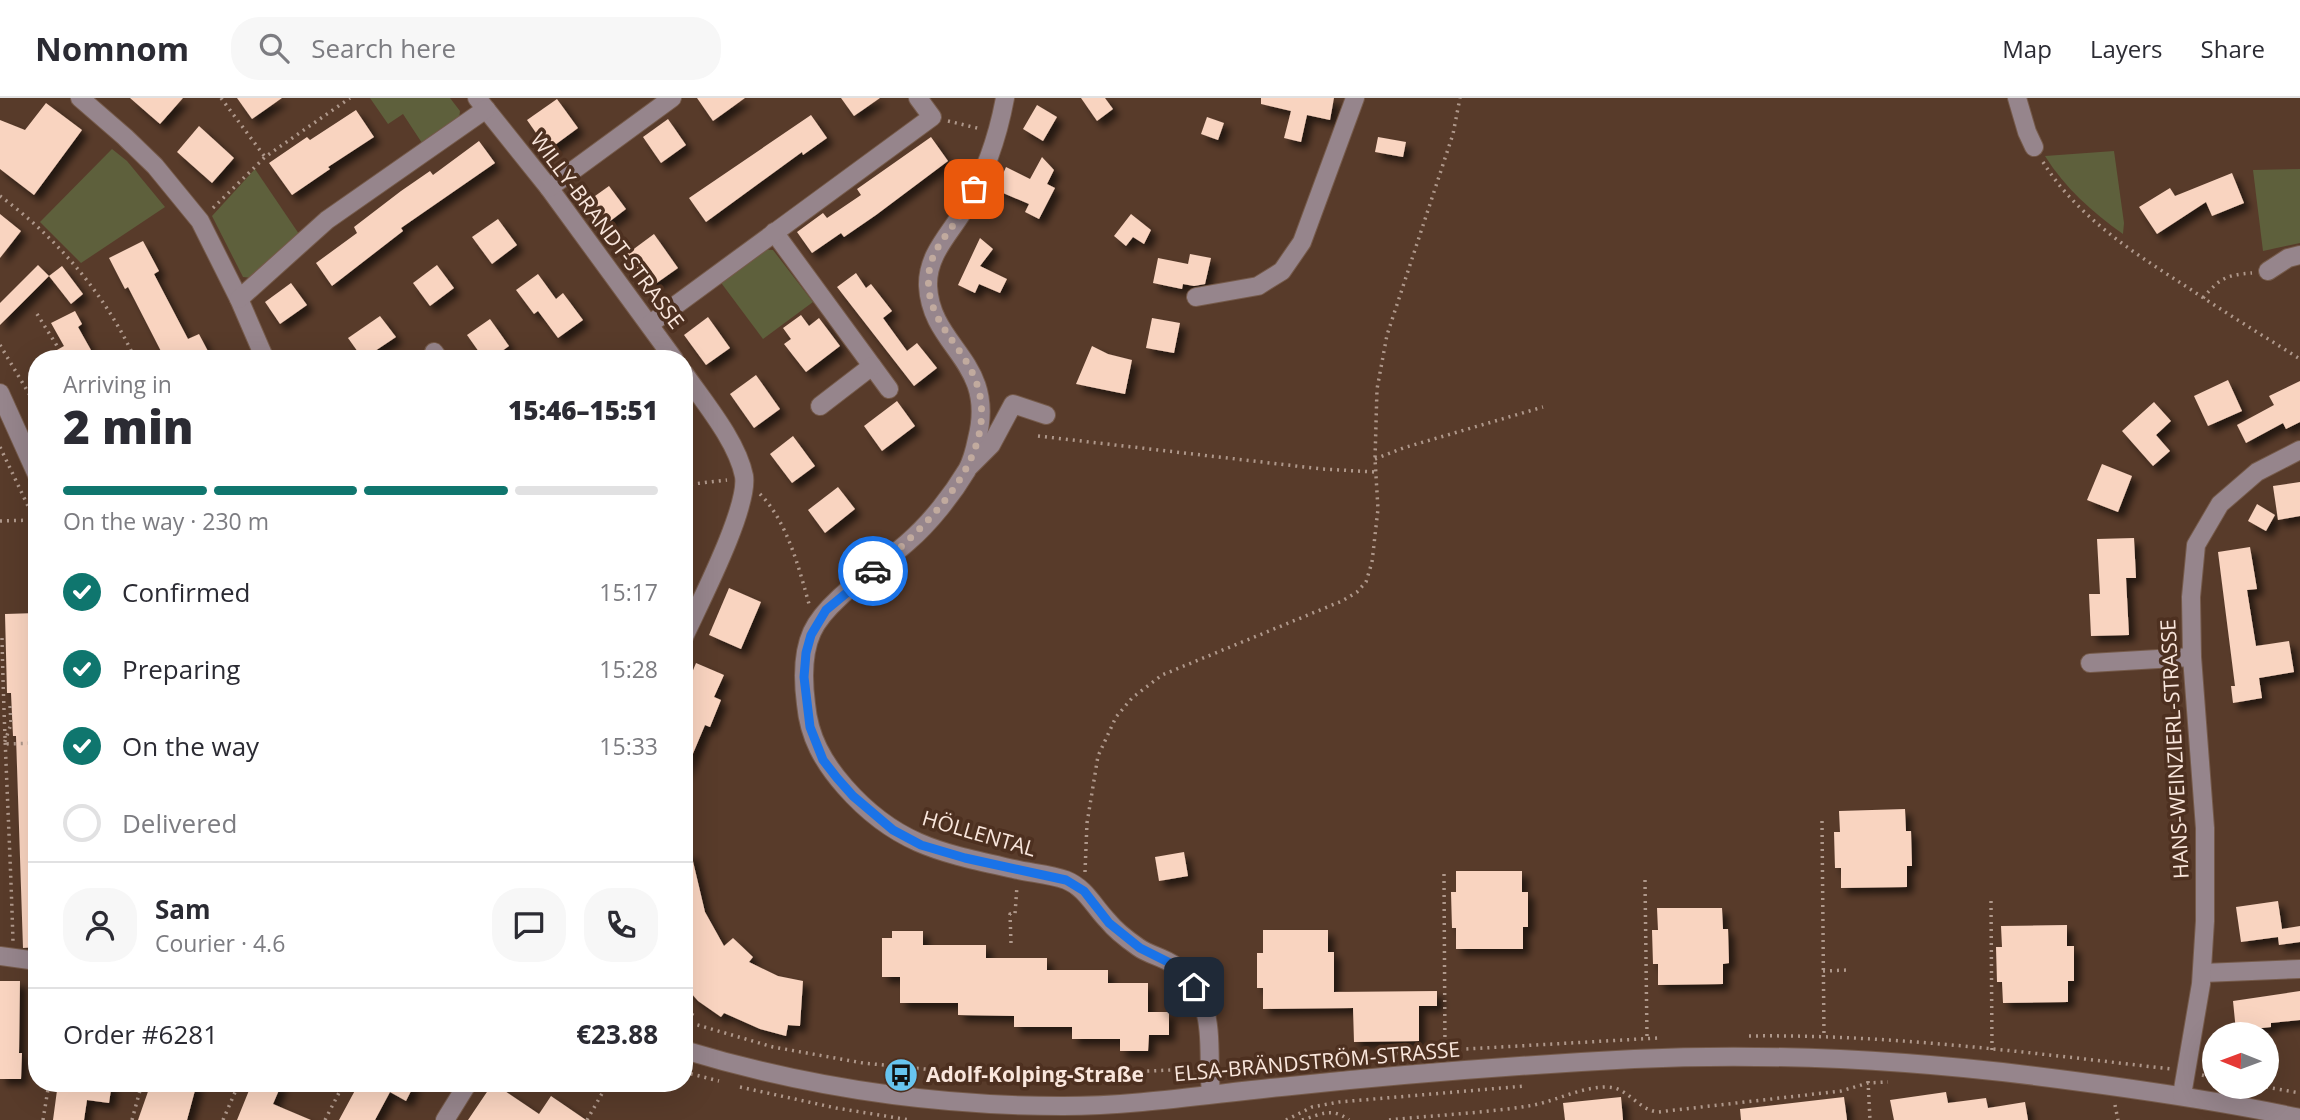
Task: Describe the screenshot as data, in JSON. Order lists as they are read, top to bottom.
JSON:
{
  "streets": {
    "street": [
      "WILLY-BRANDT-STRASSE",
      "HANS-WEINZIERL-STRASSE",
      "HÖLLENTAL",
      "ELSA-BRÄNDSTRÖM-STRASSE"
    ]
  },
  "crossings": [
    ["HANS-WEINZIERL-STRASSE", "ELSA-BRÄNDSTRÖM-STRASSE"],
    ["HÖLLENTAL", "ELSA-BRÄNDSTRÖM-STRASSE"]
  ],
  "places": {
    "bus stop": ["Adolf-Kolping-Straße"]
  },
  "north": "left",
  "page": {
    "header": "Nomnom",
    "search": "Search here",
    "nav": ["Map", "Layers", "Share"],
    "heading": ["2 min", "Arriving in", "15:46–15:51"],
    "panel": [
      "Sam",
      "Courier · 4.6",
      "Order #6281",
      "€23.88"
    ],
    "bar": "On the way · 230 m",
    "list": [
      ["Confirmed", "15:17"],
      ["Preparing", "15:28"],
      ["On the way", "15:33"],
      "Delivered"
    ]
  }
}
